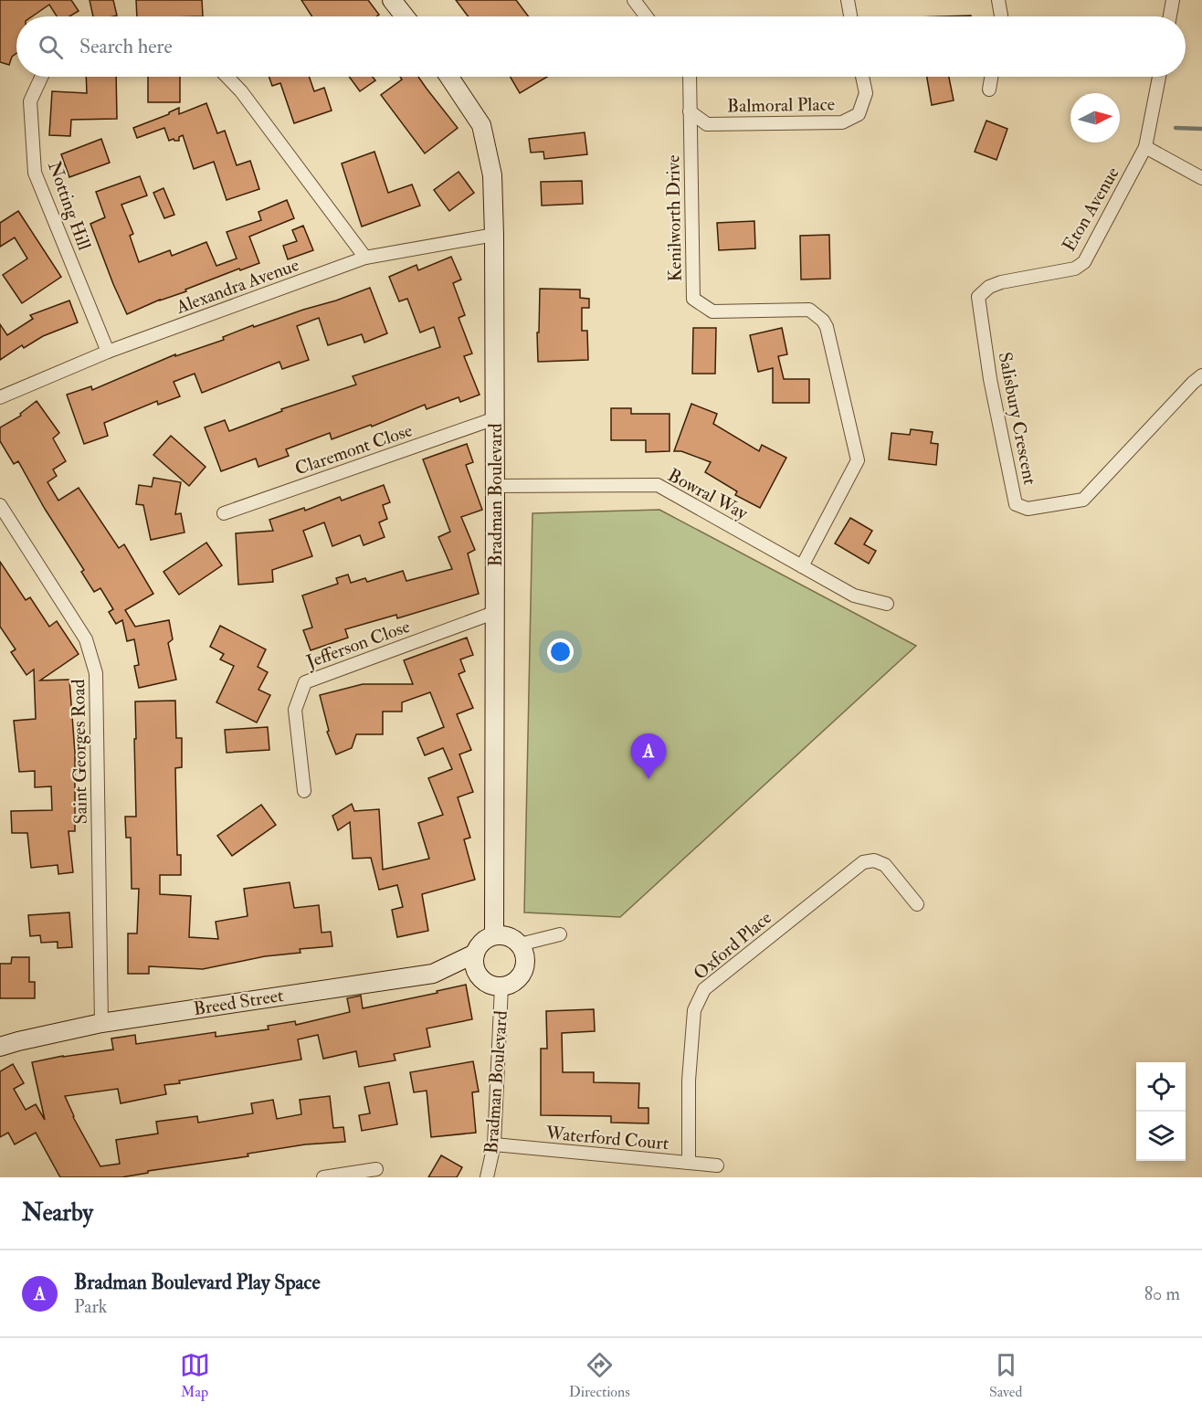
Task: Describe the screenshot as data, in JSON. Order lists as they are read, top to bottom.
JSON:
{
  "streets": {
    "street": [
      "Balmoral Place",
      "Notting Hill",
      "Eton Avenue",
      "Kenilworth Drive",
      "Alexandra Avenue",
      "Salisbury Crescent",
      "Claremont Close",
      "Bowral Way",
      "Bradman Boulevard",
      "Jefferson Close",
      "Saint Georges Road",
      "Oxford Place",
      "Breed Street",
      "Waterford Court"
    ]
  },
  "crossings": [
    ["Balmoral Place", "Kenilworth Drive"],
    ["Notting Hill", "Alexandra Avenue"],
    ["Eton Avenue", "Salisbury Crescent"],
    ["Kenilworth Drive", "Bowral Way"],
    ["Alexandra Avenue", "Bradman Boulevard"],
    ["Claremont Close", "Bradman Boulevard"],
    ["Bowral Way", "Bradman Boulevard"],
    ["Bradman Boulevard", "Jefferson Close"],
    ["Bradman Boulevard", "Breed Street"],
    ["Bradman Boulevard", "Waterford Court"],
    ["Saint Georges Road", "Breed Street"],
    ["Oxford Place", "Waterford Court"]
  ],
  "north": "right",
  "page": {
    "search": "Search here",
    "pins": "A",
    "heading": "Nearby",
    "list": [
      {
        "mark": "A",
        "name": "Bradman Boulevard Play Space",
        "note": "Park",
        "value": "80 m"
      }
    ],
    "nav": ["Map", "Directions", "Saved"]
  }
}
